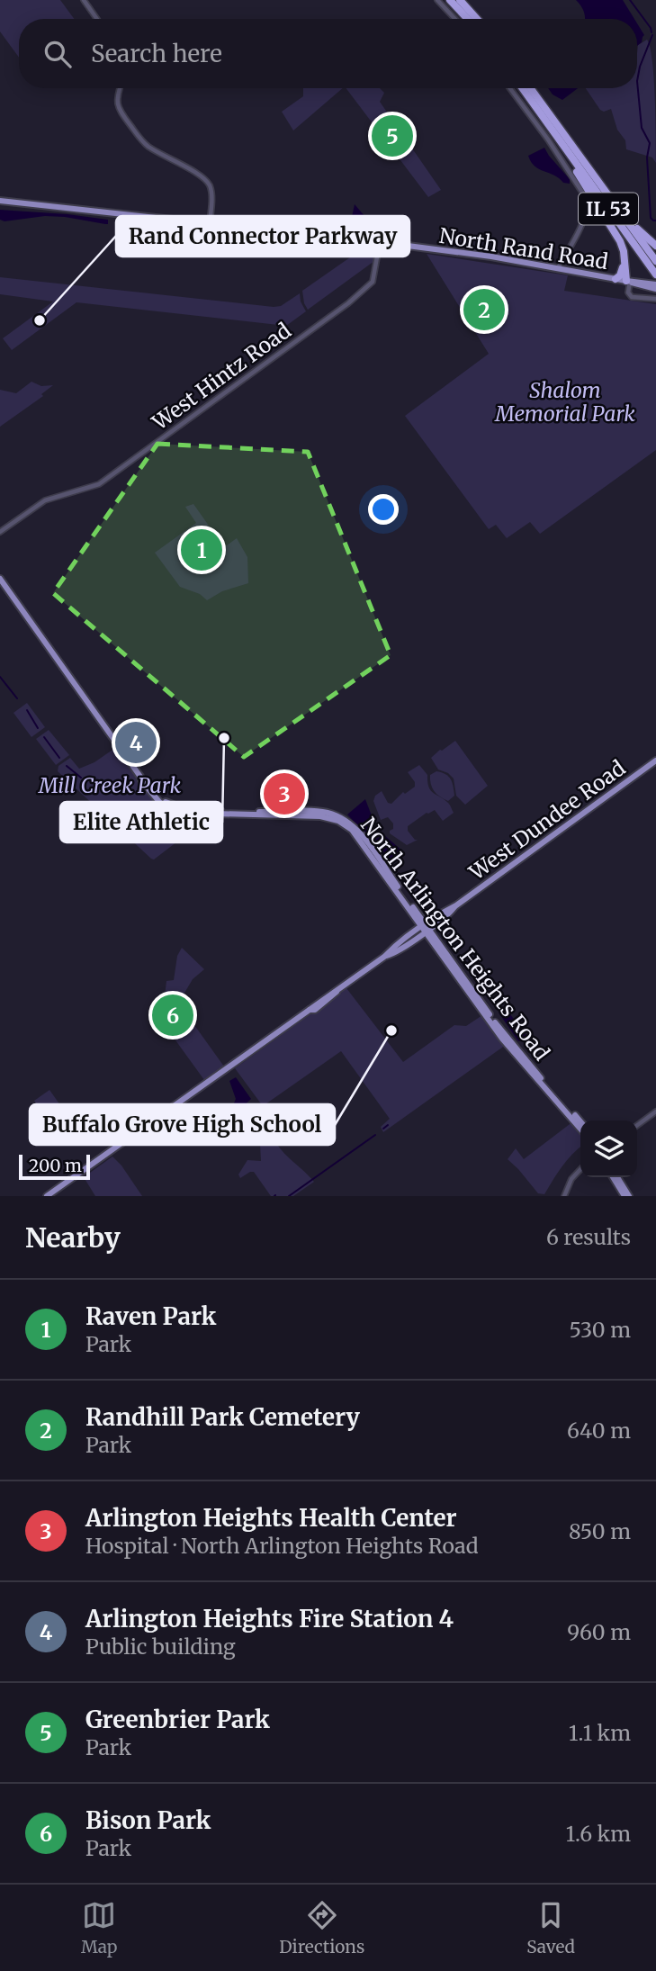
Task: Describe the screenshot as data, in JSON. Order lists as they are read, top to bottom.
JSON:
{
  "streets": {
    "highway": ["IL 53"],
    "main road": ["North Rand Road", "West Dundee Road", "North Arlington Heights Road"],
    "street": ["West Hintz Road"]
  },
  "crossings": [
    ["North Rand Road", "West Hintz Road"],
    ["West Dundee Road", "North Arlington Heights Road"]
  ],
  "parks": ["Shalom Memorial Park", "Mill Creek Park"],
  "places": ["Rand Connector Parkway", "Elite Athletic", "Buffalo Grove High School"],
  "scale_bar": "200 m",
  "page": {
    "search": "Search here",
    "pins": [
      "5",
      "2",
      "1",
      "4",
      "3",
      "6"
    ],
    "scale": "200 m",
    "heading": ["Nearby", "6 results"],
    "list": [
      {
        "mark": "1",
        "name": "Raven Park",
        "note": "Park",
        "value": "530 m"
      },
      {
        "mark": "2",
        "name": "Randhill Park Cemetery",
        "note": "Park",
        "value": "640 m"
      },
      {
        "mark": "3",
        "name": "Arlington Heights Health Center",
        "note": "Hospital · North Arlington Heights Road",
        "value": "850 m"
      },
      {
        "mark": "4",
        "name": "Arlington Heights Fire Station 4",
        "note": "Public building",
        "value": "960 m"
      },
      {
        "mark": "5",
        "name": "Greenbrier Park",
        "note": "Park",
        "value": "1.1 km"
      },
      {
        "mark": "6",
        "name": "Bison Park",
        "note": "Park",
        "value": "1.6 km"
      }
    ],
    "nav": ["Map", "Directions", "Saved"]
  }
}
